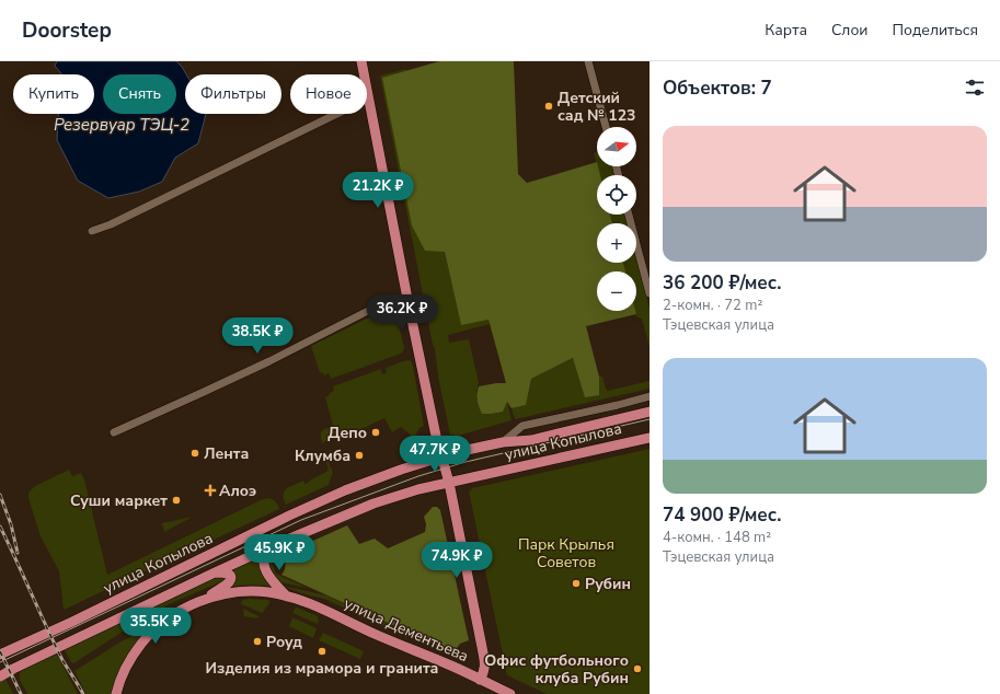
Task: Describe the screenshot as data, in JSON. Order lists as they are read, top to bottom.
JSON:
{
  "streets": {
    "main road": ["улица Копылова", "улица Дементьева"]
  },
  "water": ["Резервуар ТЭЦ-2"],
  "parks": ["Парк Крылья Советов"],
  "places": {
    "other": [
      "Детский сад № 123",
      "Депо",
      "Лента",
      "Клумба",
      "Суши маркет",
      "Рубин",
      "Роуд",
      "Изделия из мрамора и гранита",
      "Офис футбольного клуба Рубин"
    ],
    "health": ["Алоэ"]
  },
  "north": "right",
  "page": {
    "header": "Doorstep",
    "nav": ["Карта", "Слои", "Поделиться"],
    "heading": "Объектов: 7",
    "chip": [
      "Купить",
      "Снять",
      "Фильтры",
      "Новое"
    ],
    "list": [
      {
        "name": "36 200 ₽/мес.",
        "note": "2-комн. · 72 m² · Тэцевская улица"
      },
      {
        "name": "74 900 ₽/мес.",
        "note": "4-комн. · 148 m² · Тэцевская улица"
      }
    ],
    "map_buttons": ["+", "−"],
    "price": [
      "21.2K ₽",
      "36.2K ₽",
      "38.5K ₽",
      "47.7K ₽",
      "45.9K ₽",
      "74.9K ₽",
      "35.5K ₽"
    ]
  }
}
